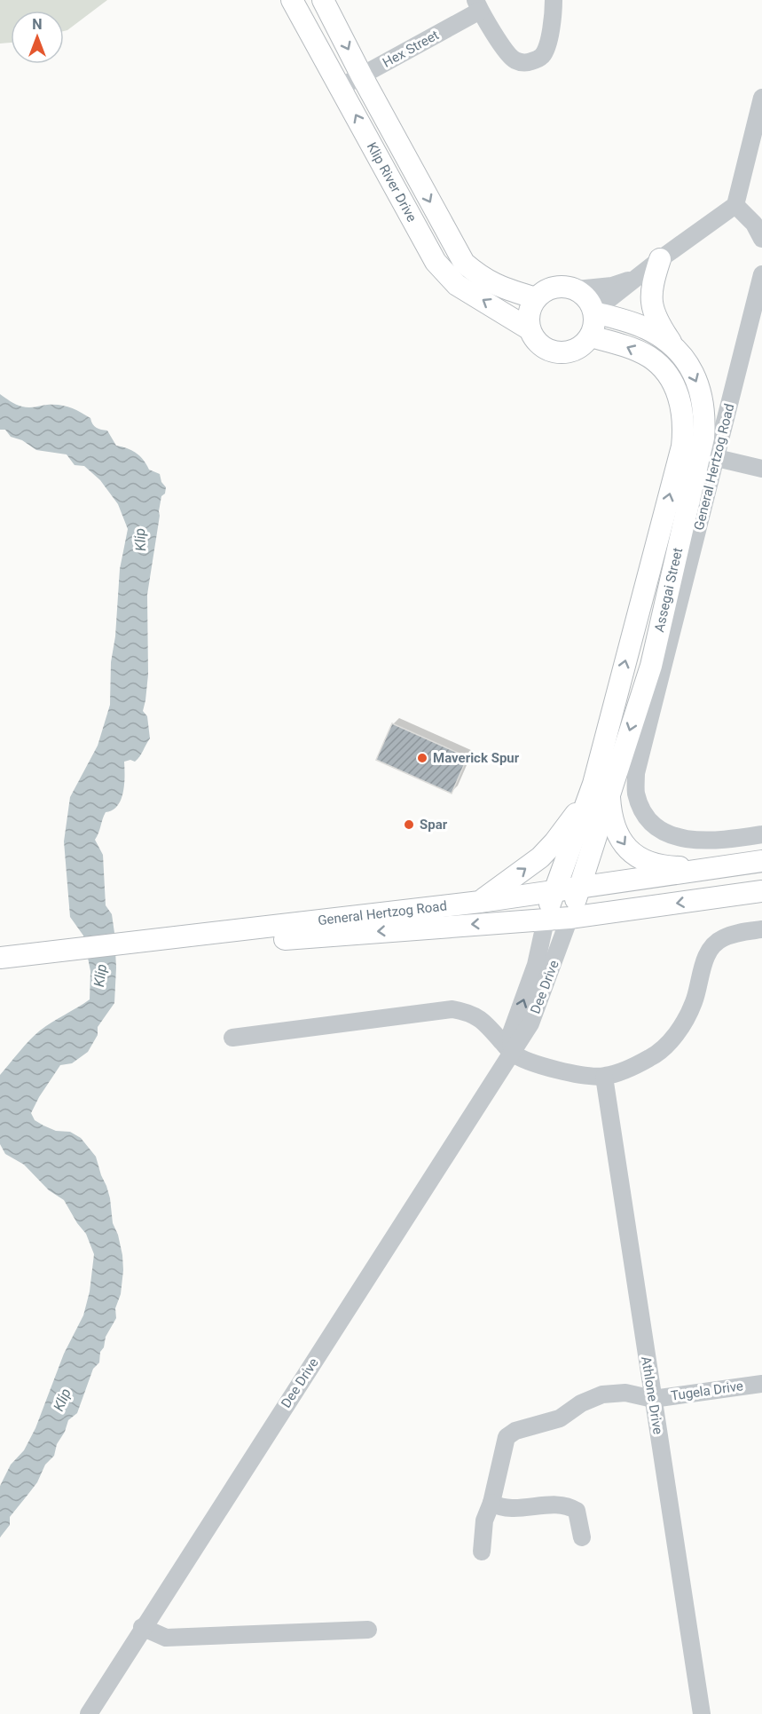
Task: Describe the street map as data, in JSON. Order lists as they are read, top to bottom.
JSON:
{
  "streets": {
    "main road": ["Klip River Drive", "General Hertzog Road", "Assegai Street"],
    "street": [
      "Hex Street",
      "Dee Drive",
      "Tugela Drive",
      "Athlone Drive"
    ]
  },
  "crossings": [
    ["Hex Street", "Klip River Drive"],
    ["Klip River Drive", "Assegai Street"],
    ["General Hertzog Road", "Assegai Street"],
    ["General Hertzog Road", "Dee Drive"],
    ["Assegai Street", "Dee Drive"],
    ["Tugela Drive", "Athlone Drive"]
  ],
  "water": ["Klip"],
  "places": ["Maverick Spur", "Spar"],
  "north": "top"
}
